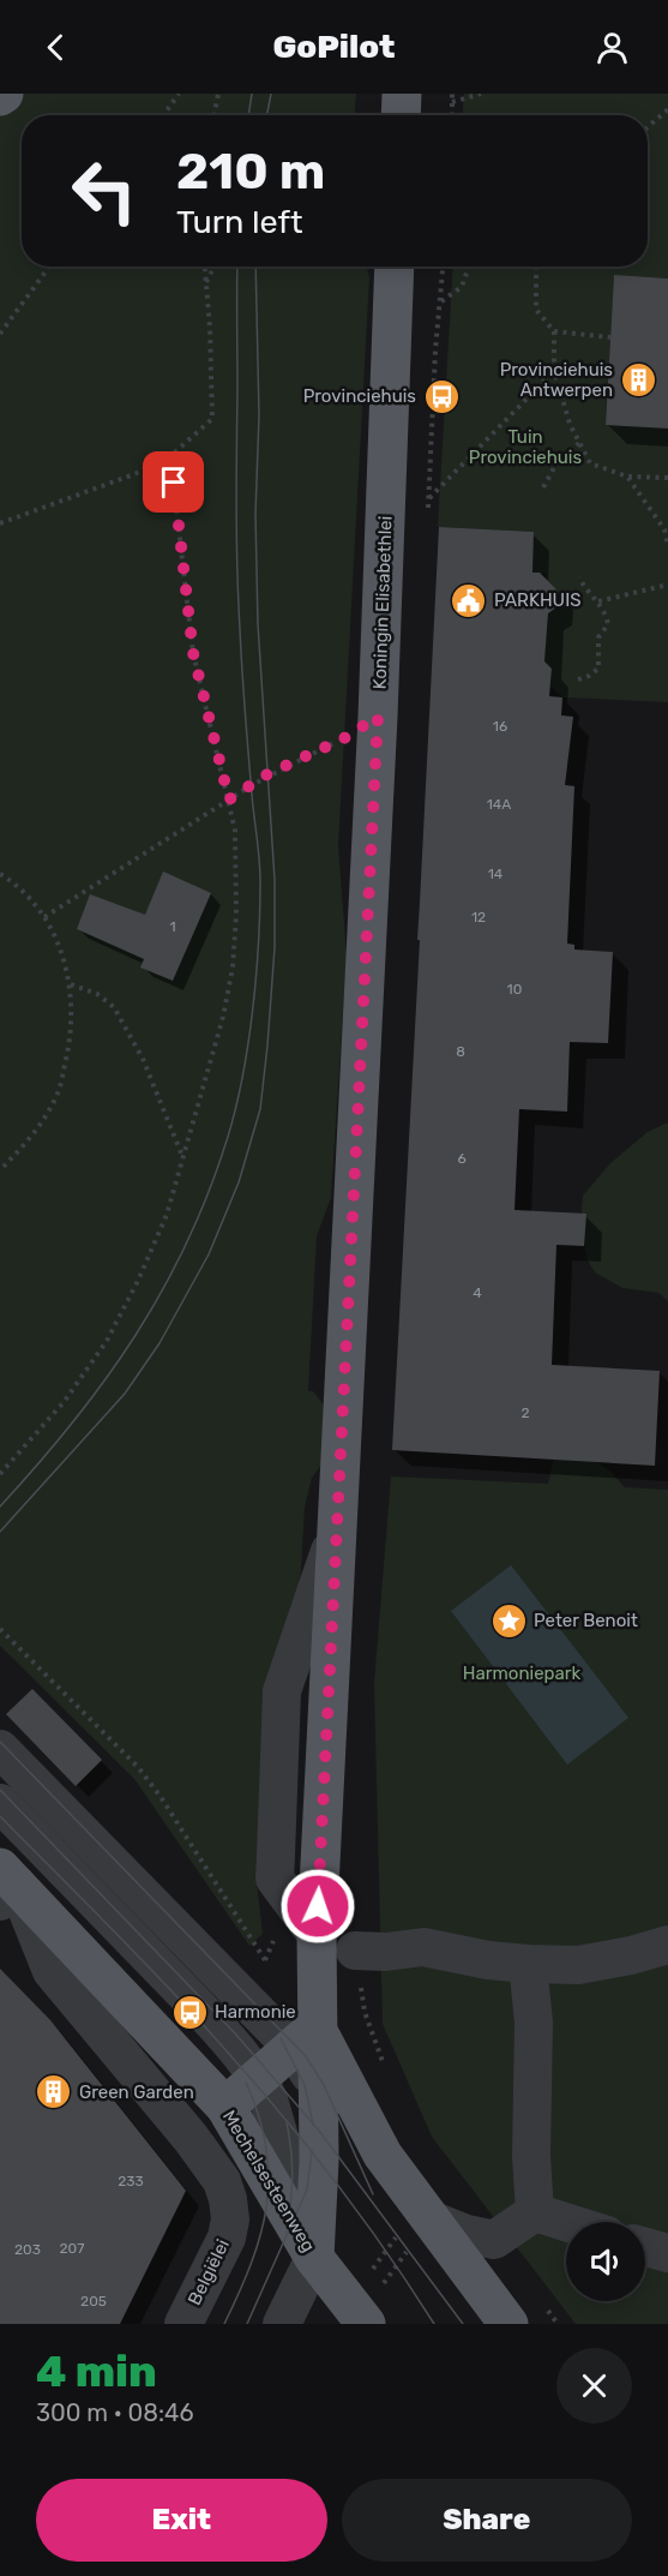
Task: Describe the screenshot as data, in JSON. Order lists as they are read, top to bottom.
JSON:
{
  "streets": {
    "main road": ["Koningin Elisabethlei", "Mechelsesteenweg"],
    "street": ["Belgiëlei"]
  },
  "crossings": [
    ["Koningin Elisabethlei", "Mechelsesteenweg"],
    ["Mechelsesteenweg", "Belgiëlei"]
  ],
  "parks": ["Tuin Provinciehuis", "Harmoniepark"],
  "places": {
    "building": ["Provinciehuis Antwerpen", "Green Garden"],
    "bus stop": ["Provinciehuis", "Harmonie"],
    "public building": ["PARKHUIS"],
    "place": ["Peter Benoit"]
  },
  "house_numbers": [
    "16",
    "14A",
    "14",
    "12",
    "1",
    "10",
    "8",
    "6",
    "4",
    "2",
    "233",
    "207",
    "203",
    "205"
  ],
  "page": {
    "header": "GoPilot",
    "turn": ["210 m", "Turn left"],
    "heading": ["4 min", "300 m · 08:46"],
    "buttons": ["Exit", "Share"]
  }
}
